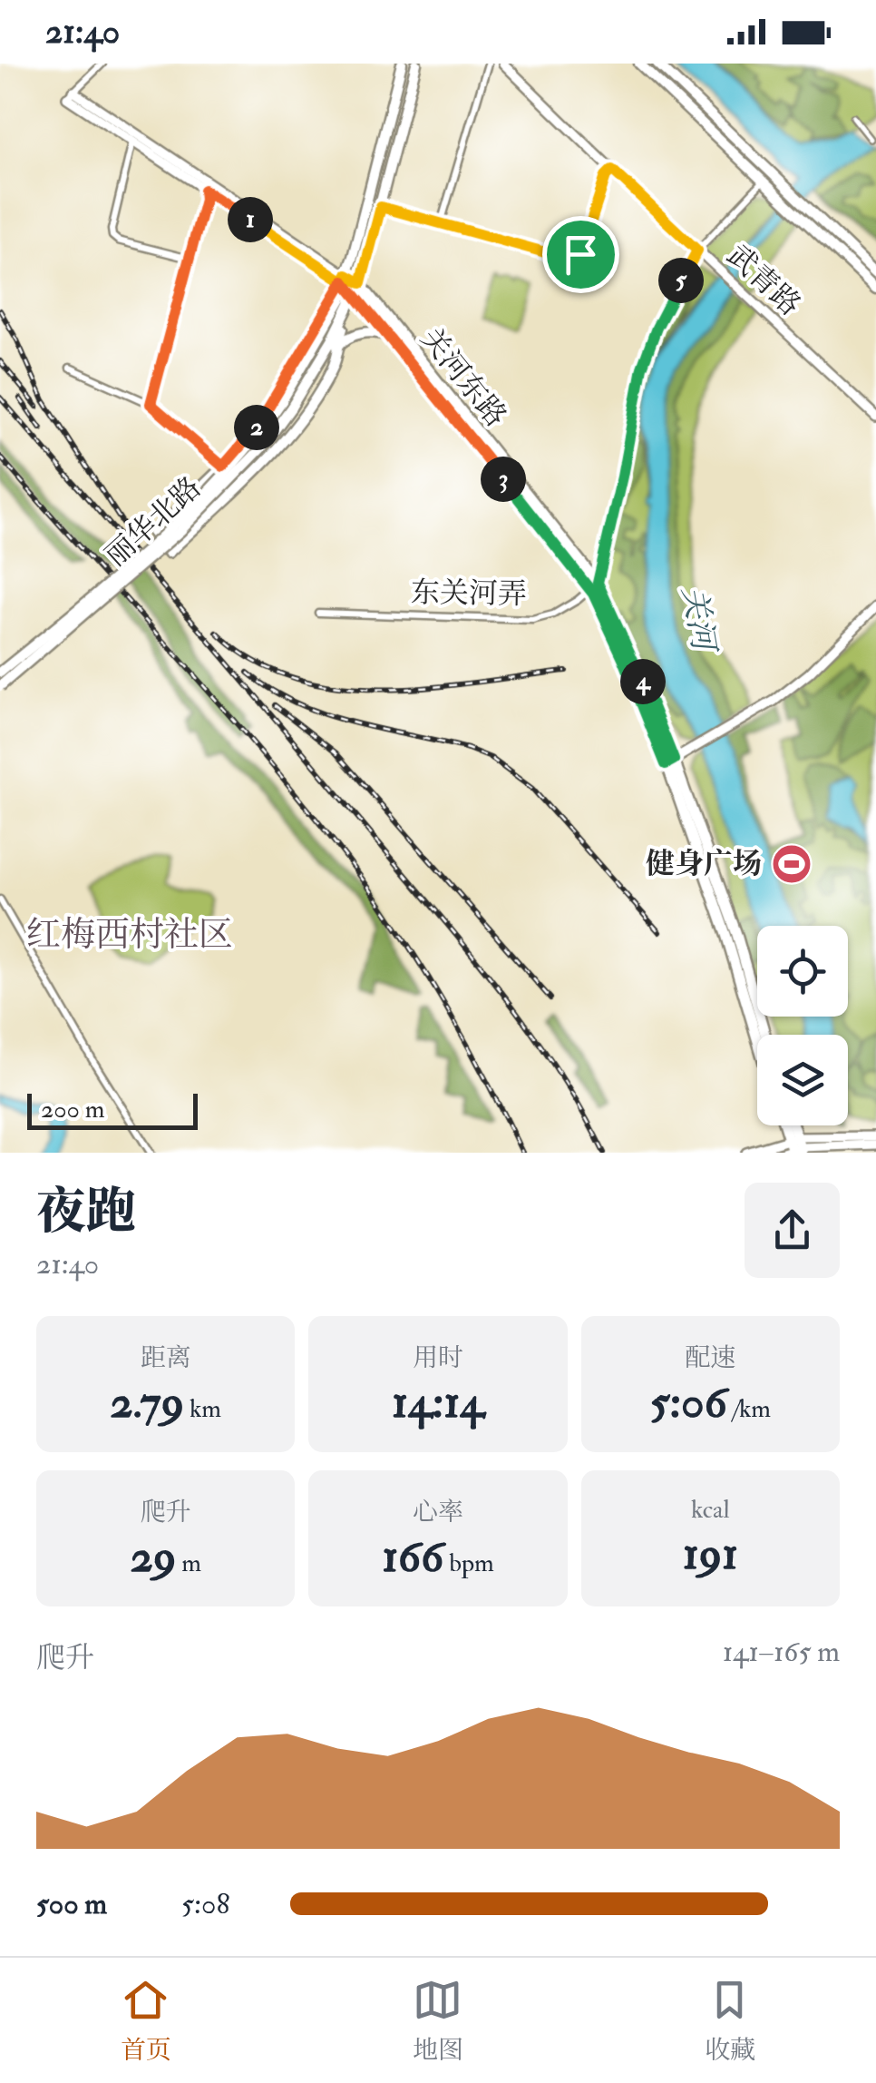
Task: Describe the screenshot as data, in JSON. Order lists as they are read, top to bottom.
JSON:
{
  "streets": {
    "main road": ["武青路", "关河东路", "丽华北路"],
    "street": ["东关河弄"]
  },
  "crossings": [
    ["关河东路", "丽华北路"],
    ["关河东路", "东关河弄"]
  ],
  "districts": ["红梅西村社区"],
  "water": ["关河"],
  "places": {
    "sports": ["健身广场"]
  },
  "scale_bar": "200 m",
  "page": {
    "status": "21:40",
    "pins": [
      "1",
      "5",
      "2",
      "3",
      "4"
    ],
    "scale": "200 m",
    "heading": ["夜跑", "21:40"],
    "stats": [
      ["距离", "2.79 km"],
      ["用时", "14:14"],
      ["配速", "5:06 /km"],
      ["爬升", "29 m"],
      ["心率", "166 bpm"],
      ["kcal", "191"]
    ],
    "chart": ["爬升", "141–165 m"],
    "list": [
      {
        "name": "500 m",
        "note": "5:08"
      }
    ],
    "tabs": ["首页", "地图", "收藏"]
  }
}
